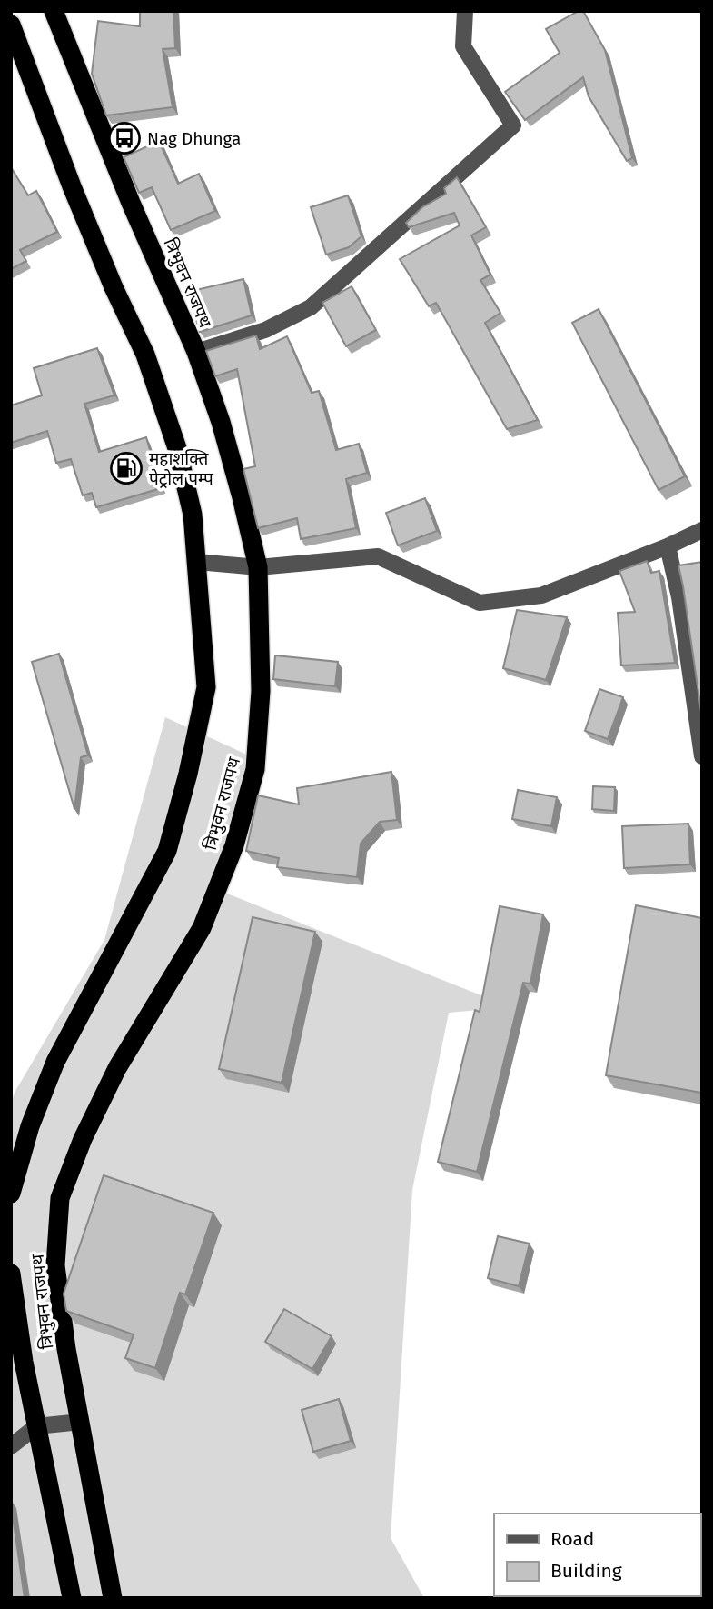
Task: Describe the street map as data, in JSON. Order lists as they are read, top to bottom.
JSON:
{
  "streets": {
    "highway": ["त्रिभुवन राजपथ"]
  },
  "places": {
    "bus stop": ["Nag Dhunga"],
    "fuel station": ["महाशक्ति पेट्रोल पम्प"]
  },
  "legend": ["Road", "Building"]
}
